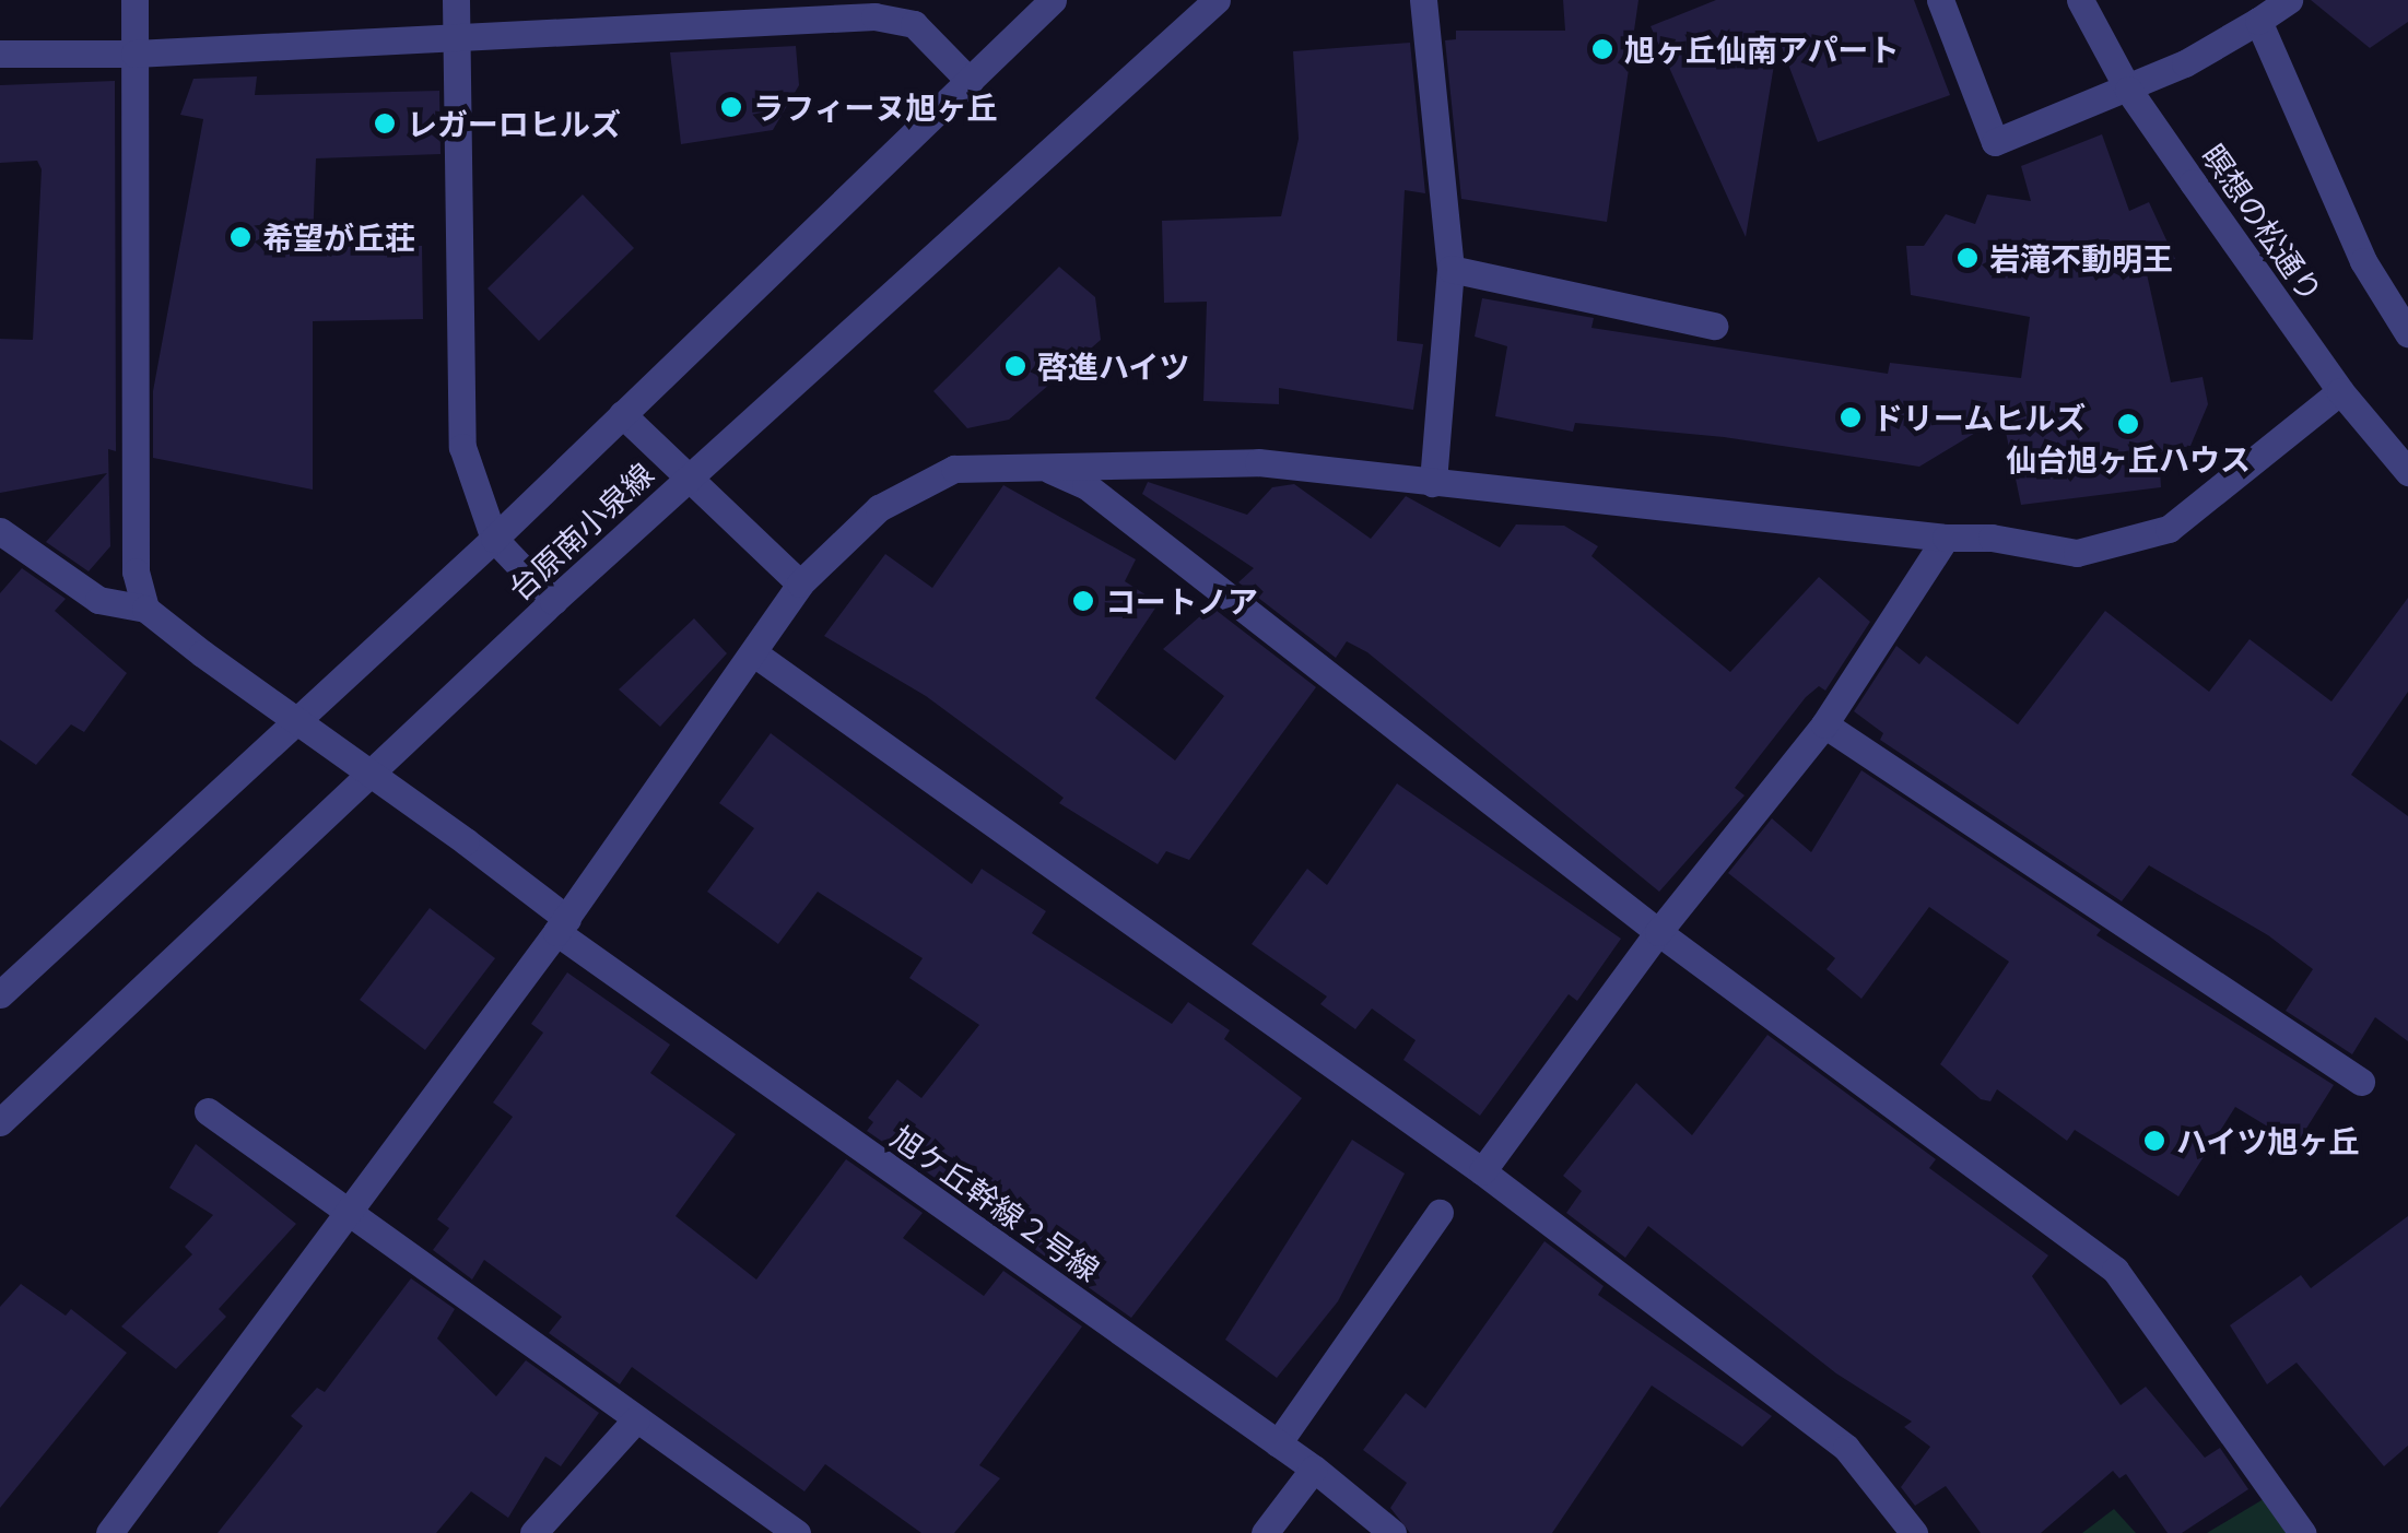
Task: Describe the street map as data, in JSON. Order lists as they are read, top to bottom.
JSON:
{
  "streets": {
    "street": ["瞑想の松通り", "台原南小泉線", "旭ケ丘幹線２号線"]
  },
  "places": [
    "旭ヶ丘仙南アパート",
    "ラフィーヌ旭ヶ丘",
    "レガーロヒルズ",
    "希望が丘荘",
    "岩滝不動明王",
    "啓進ハイツ",
    "ドリームヒルズ",
    "仙台旭ヶ丘ハウス",
    "コートノア",
    "ハイツ旭ヶ丘"
  ]
}
